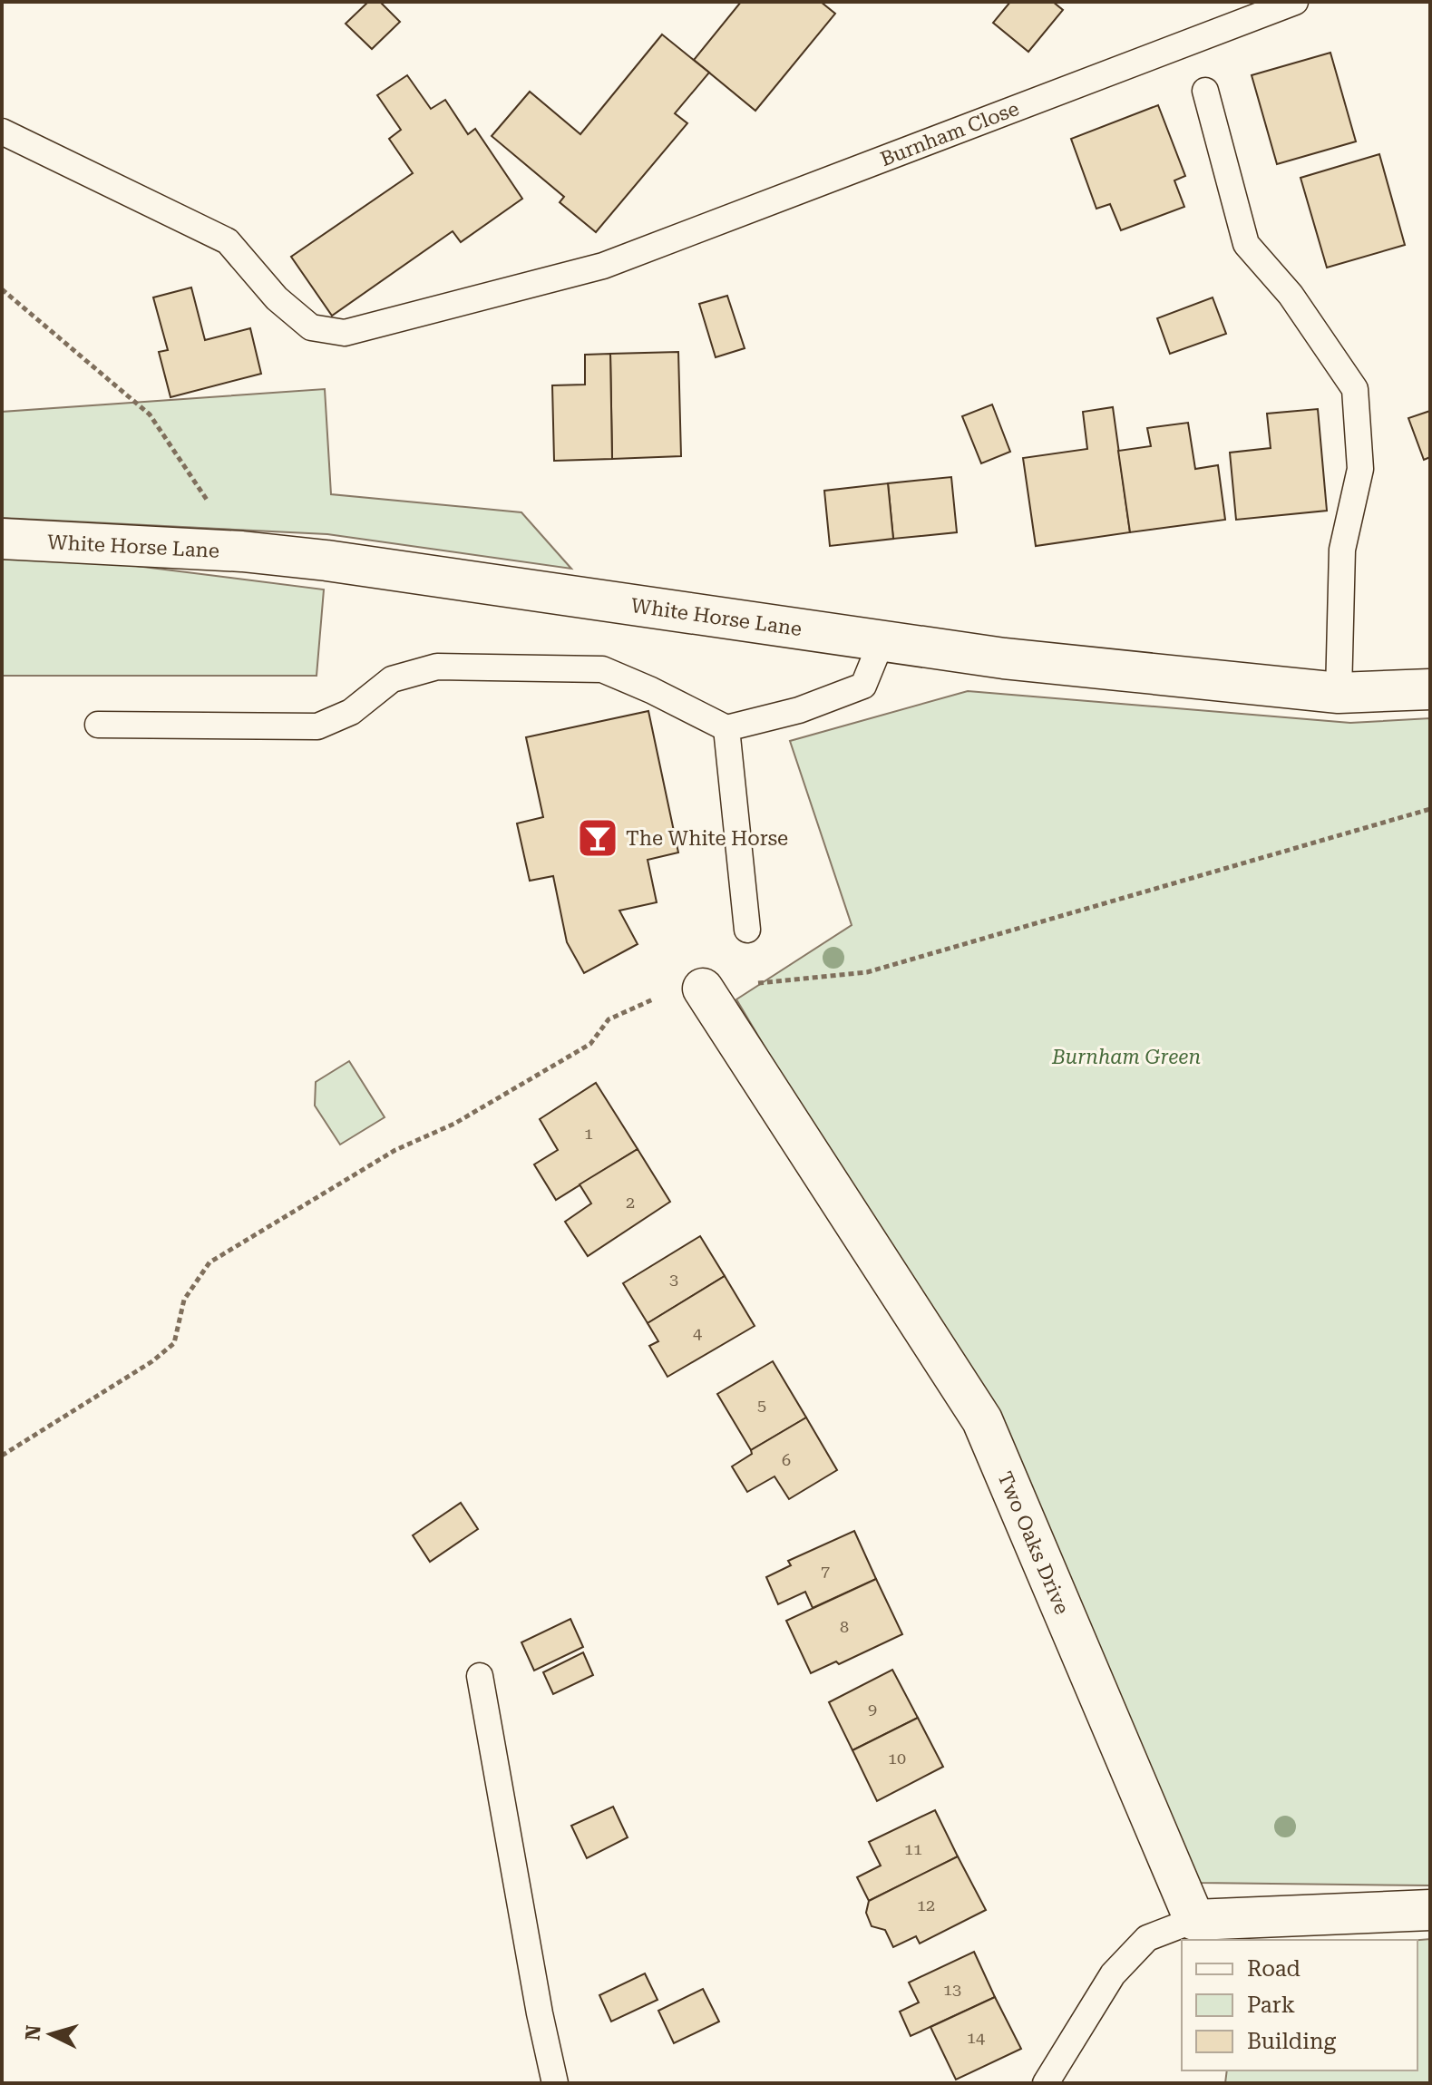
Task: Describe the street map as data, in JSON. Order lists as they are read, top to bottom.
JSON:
{
  "streets": {
    "street": ["White Horse Lane", "Two Oaks Drive"],
    "lane": ["Burnham Close"]
  },
  "parks": ["Burnham Green"],
  "places": {
    "bar": ["The White Horse"]
  },
  "house_numbers": [
    "1",
    "2",
    "3",
    "4",
    "5",
    "6",
    "7",
    "8",
    "9",
    "10",
    "11",
    "12",
    "13",
    "14"
  ],
  "legend": ["Road", "Park", "Building"],
  "north": "left"
}
